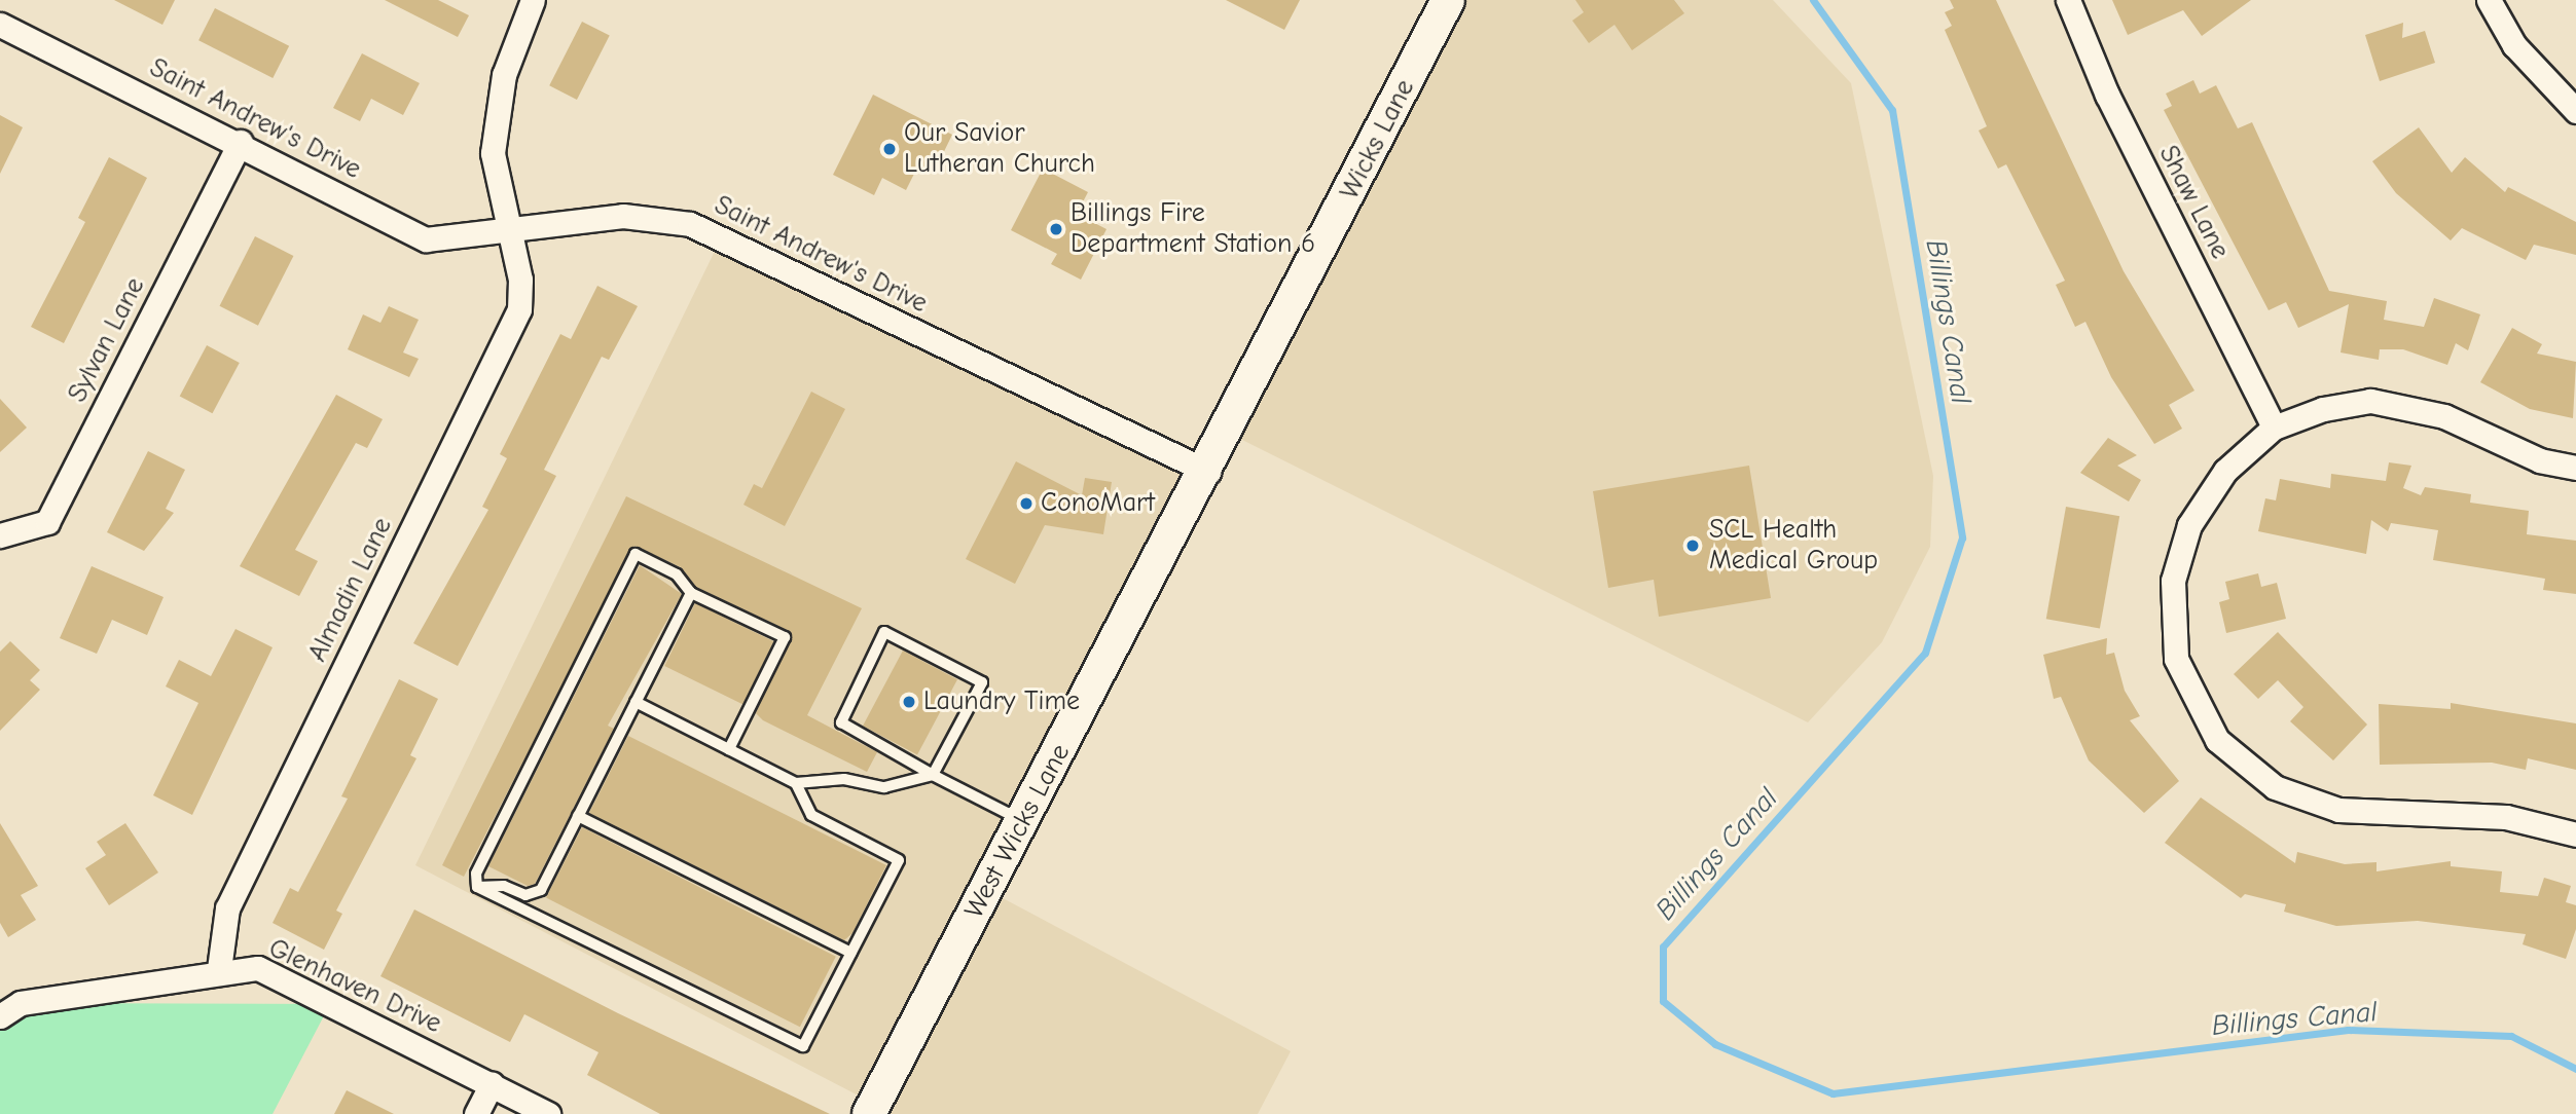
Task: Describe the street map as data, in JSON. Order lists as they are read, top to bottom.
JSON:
{
  "streets": {
    "main road": ["Wicks Lane", "West Wicks Lane"],
    "street": [
      "Saint Andrew's Drive",
      "Shaw Lane",
      "Sylvan Lane",
      "Almadin Lane",
      "Glenhaven Drive"
    ]
  },
  "crossings": [
    ["Saint Andrew's Drive", "Wicks Lane"],
    ["Saint Andrew's Drive", "Sylvan Lane"],
    ["Saint Andrew's Drive", "Almadin Lane"],
    ["Saint Andrew's Drive", "West Wicks Lane"],
    ["Wicks Lane", "West Wicks Lane"],
    ["Almadin Lane", "Glenhaven Drive"]
  ],
  "water": ["Billings Canal"],
  "places": [
    "Our Savior Lutheran Church",
    "Billings Fire Department Station 6",
    "ConoMart",
    "SCL Health Medical Group",
    "Laundry Time"
  ]
}
